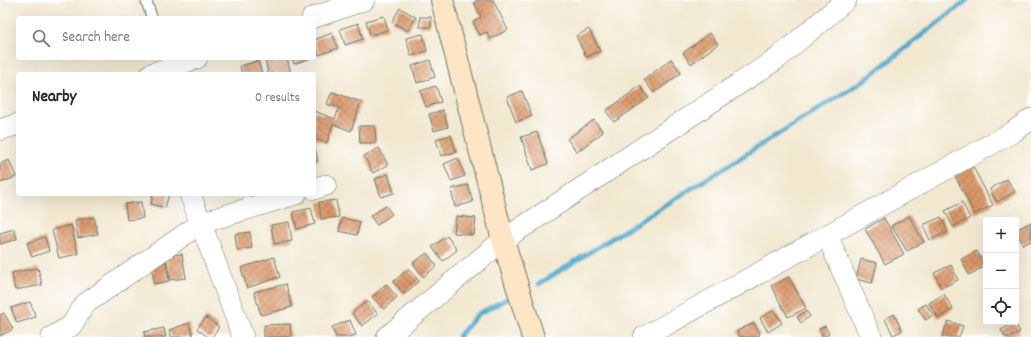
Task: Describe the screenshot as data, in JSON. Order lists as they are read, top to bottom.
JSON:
{
  "page": {
    "search": "Search here",
    "heading": ["Nearby", "0 results"],
    "map_buttons": ["+", "−"]
  }
}
